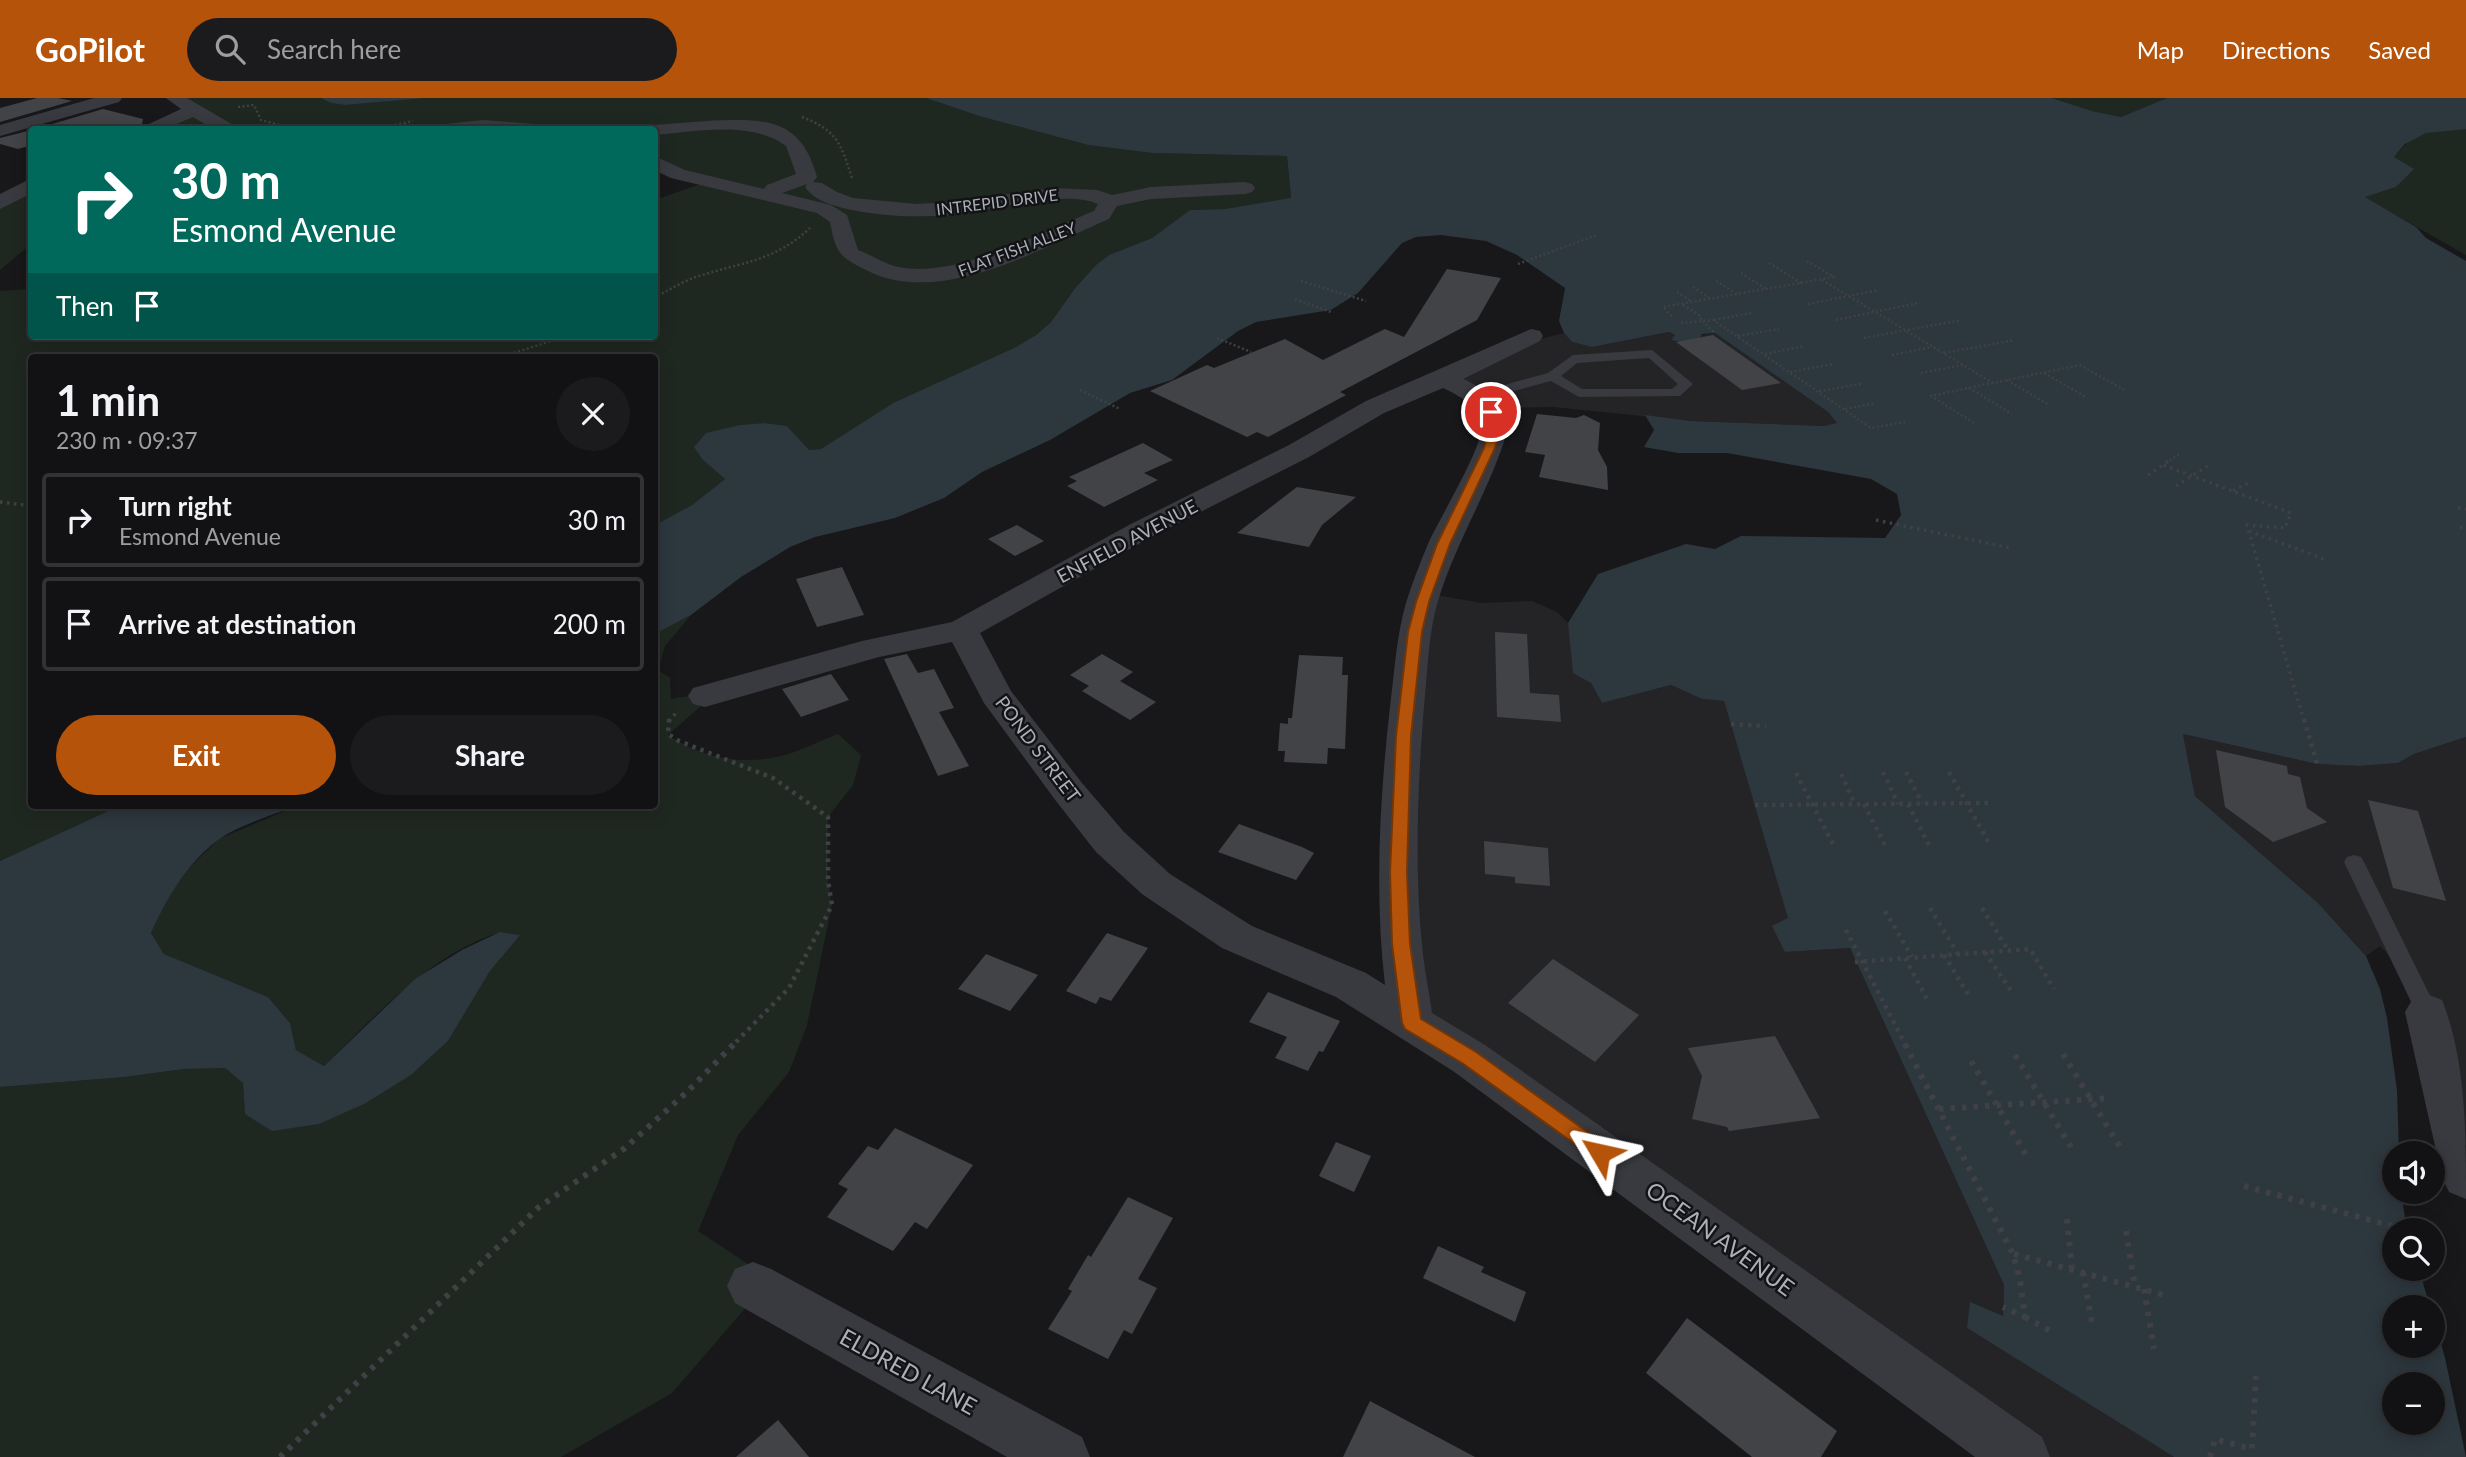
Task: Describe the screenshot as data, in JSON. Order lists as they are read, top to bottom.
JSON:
{
  "streets": {
    "street": [
      "INTREPID DRIVE",
      "FLAT FISH ALLEY",
      "ENFIELD AVENUE",
      "POND STREET",
      "OCEAN AVENUE",
      "ELDRED LANE"
    ]
  },
  "crossings": [
    ["INTREPID DRIVE", "FLAT FISH ALLEY"],
    ["ENFIELD AVENUE", "POND STREET"],
    ["POND STREET", "OCEAN AVENUE"]
  ],
  "page": {
    "header": "GoPilot",
    "search": "Search here",
    "nav": ["Map", "Directions", "Saved"],
    "turn": ["30 m", "Esmond Avenue"],
    "then": "Then",
    "heading": ["1 min", "230 m · 09:37"],
    "list": [
      {
        "name": "Turn right",
        "note": "Esmond Avenue",
        "value": "30 m"
      },
      {
        "name": "Arrive at destination",
        "value": "200 m"
      }
    ],
    "buttons": ["Exit", "Share"],
    "map_buttons": ["+", "−"]
  }
}
